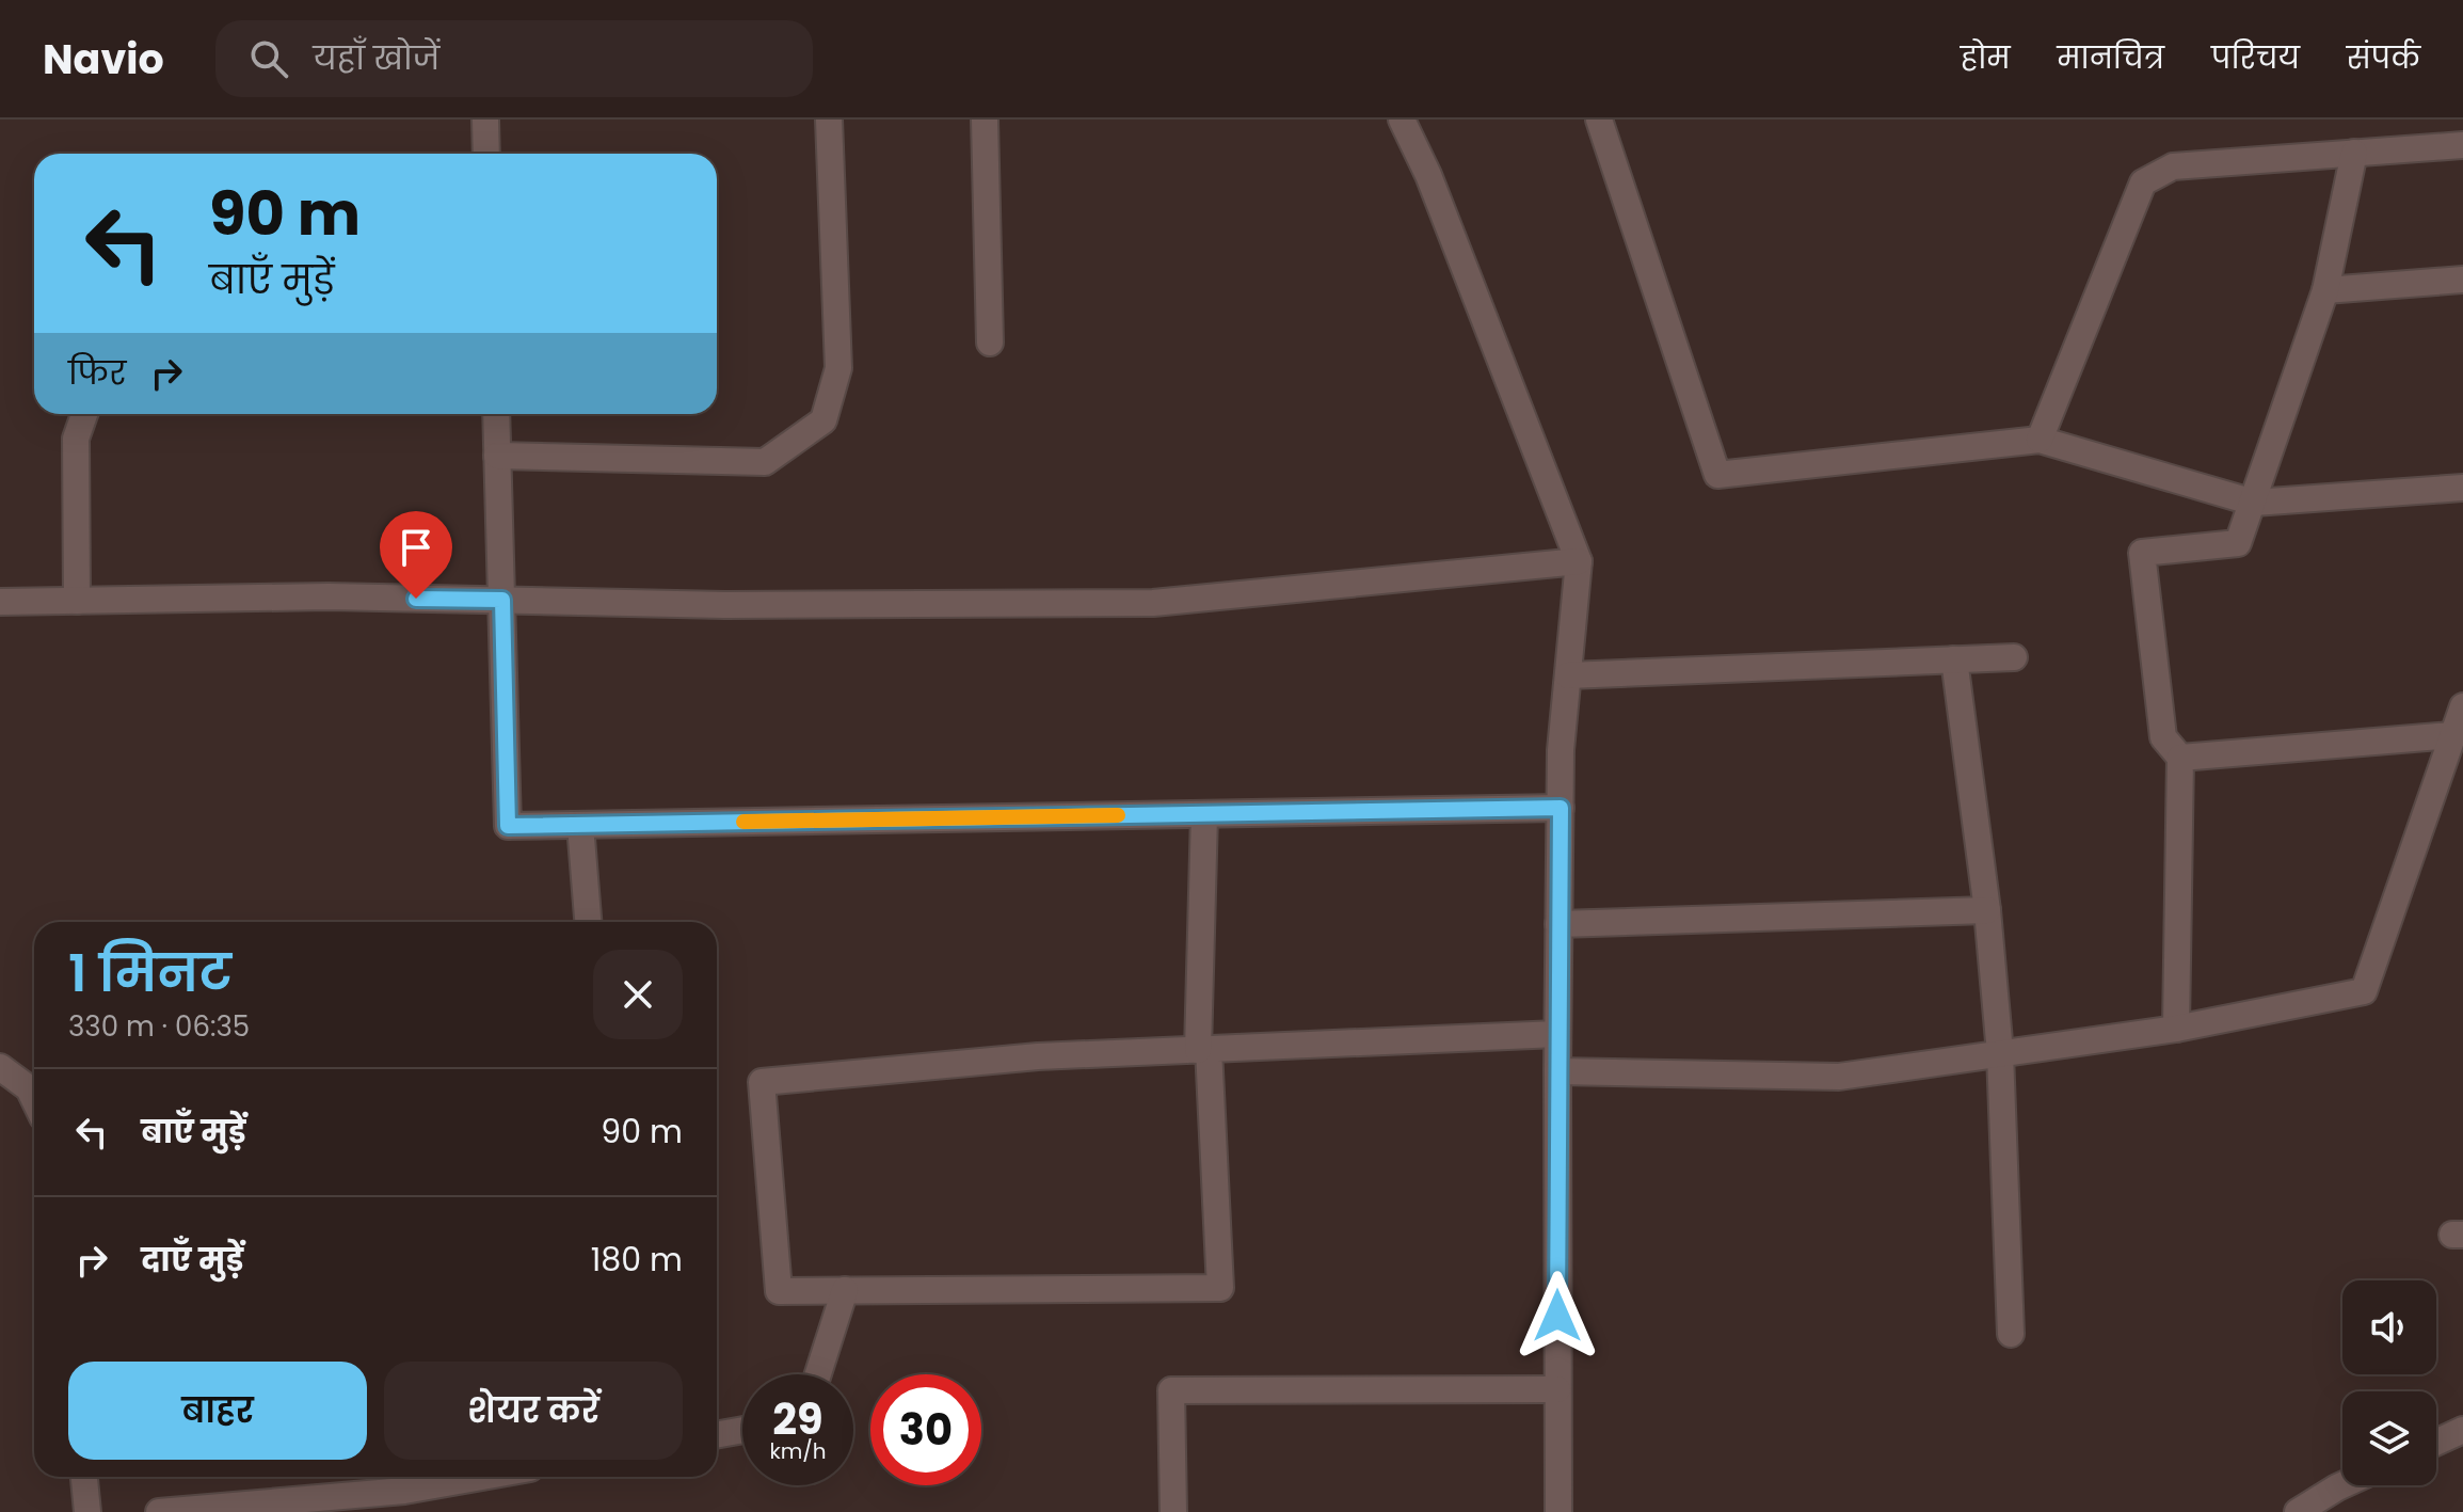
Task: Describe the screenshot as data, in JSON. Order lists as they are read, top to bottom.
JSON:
{
  "page": {
    "header": "Navio",
    "search": "यहाँ खोजें",
    "nav": [
      "होम",
      "मानचित्र",
      "परिचय",
      "संपर्क"
    ],
    "turn": ["90 m", "बाएँ मुड़ें"],
    "then": "फिर",
    "heading": ["1 मिनट", "330 m · 06:35"],
    "list": [
      {
        "name": "बाएँ मुड़ें",
        "value": "90 m"
      },
      {
        "name": "दाएँ मुड़ें",
        "value": "180 m"
      }
    ],
    "buttons": ["बाहर", "शेयर करें"],
    "speed": "29 km/h",
    "limit": "30"
  }
}
